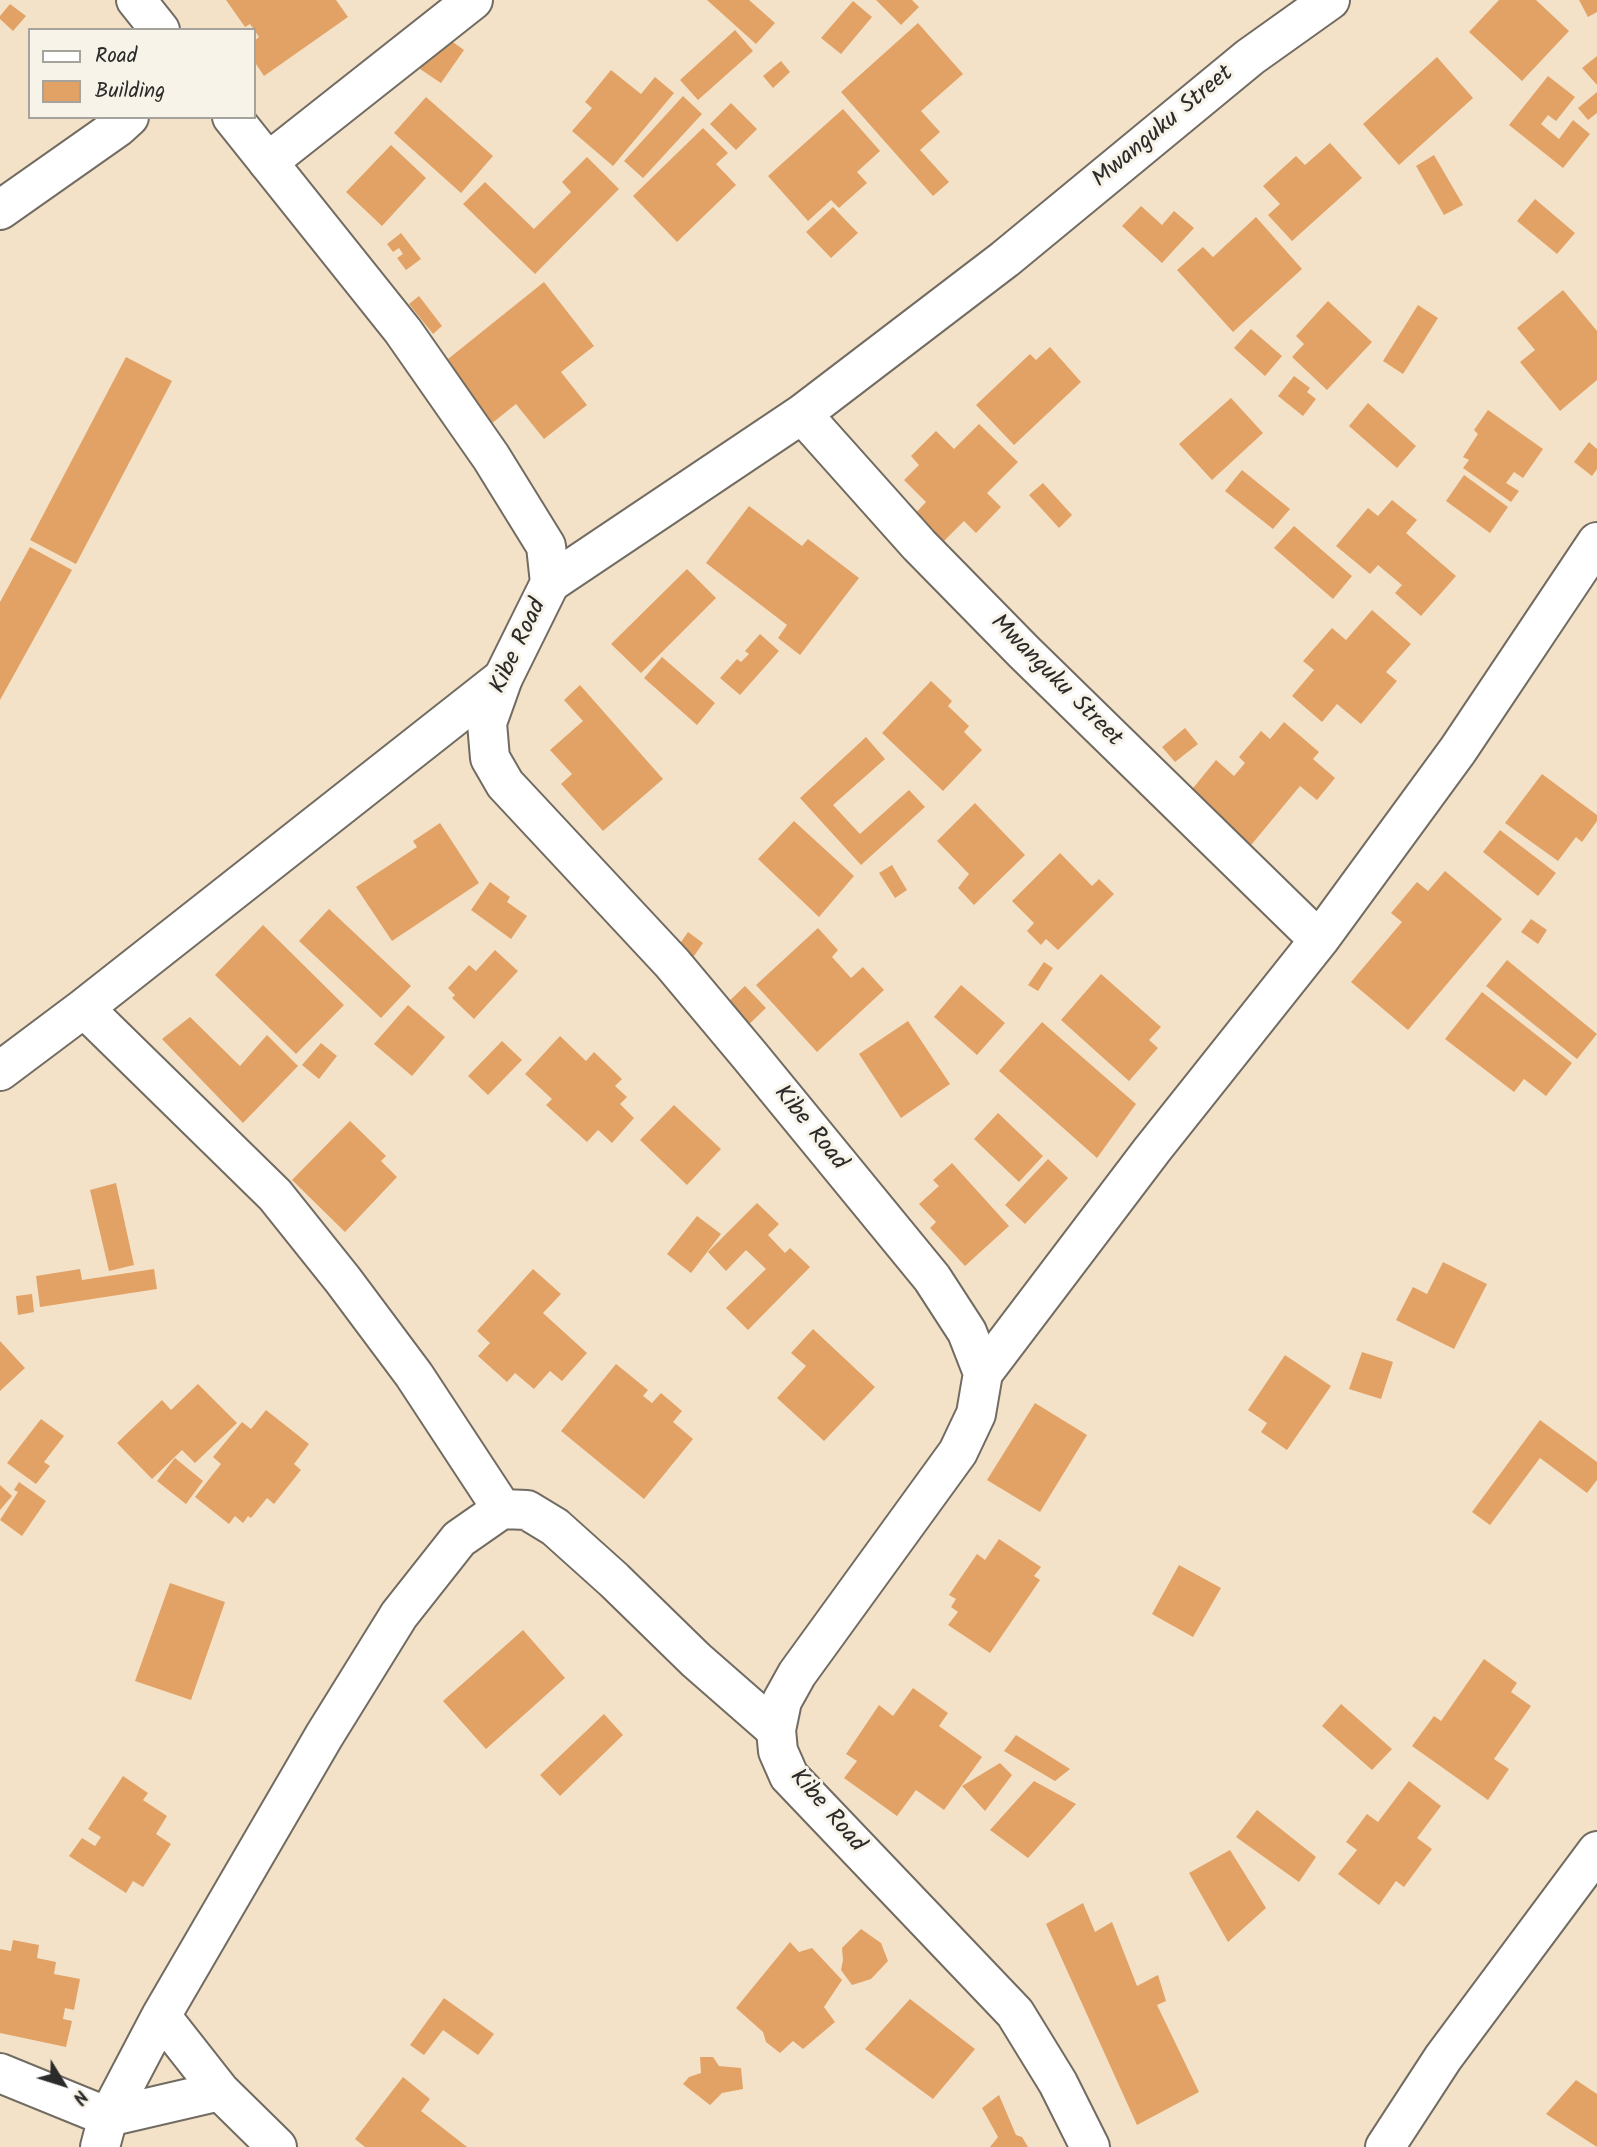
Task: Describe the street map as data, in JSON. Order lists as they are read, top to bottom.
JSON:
{
  "streets": {
    "street": ["Mwanguku Street", "Kibe Road"]
  },
  "crossings": [
    ["Mwanguku Street", "Kibe Road"]
  ],
  "legend": ["Road", "Building"],
  "north": "bottom right"
}
